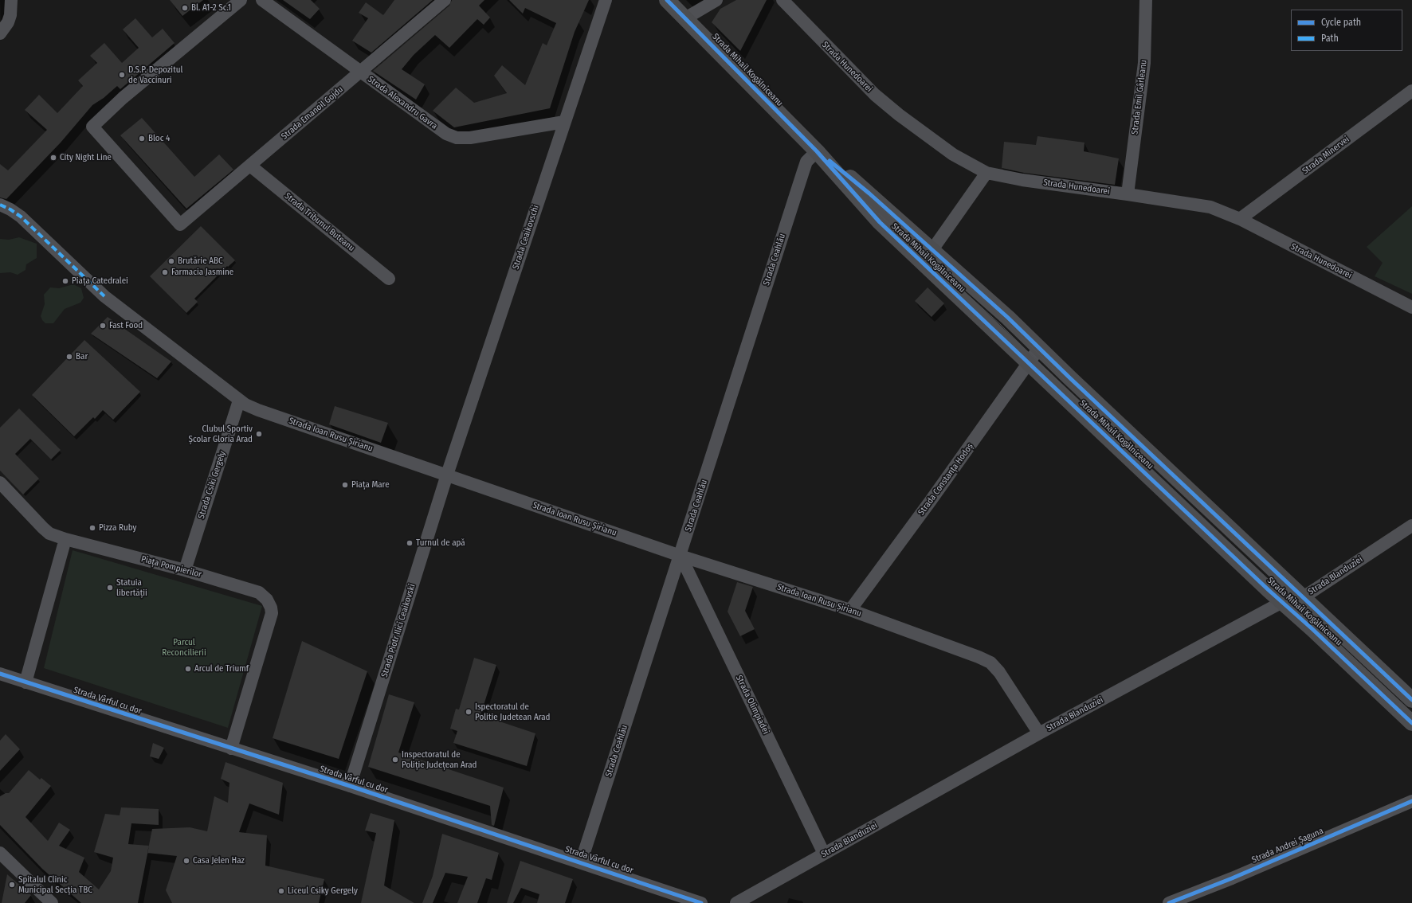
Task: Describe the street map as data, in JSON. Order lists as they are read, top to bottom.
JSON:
{
  "streets": {
    "main road": ["Strada Mihail Kogălniceanu"],
    "street": [
      "Strada Hunedoarei",
      "Strada Emil Gârleanu",
      "Strada Alexandru Gavra",
      "Strada Emanoil Gojdu",
      "Strada Minervei",
      "Strada Tribunul Buteanu",
      "Strada Ceaikovschi",
      "Strada Ceahlău",
      "Strada Ioan Rusu Șirianu",
      "Strada Constanța Hodoș",
      "Strada Csiki Gergely",
      "Piața Pompierilor",
      "Strada Blanduziei",
      "Strada Piotr Ilici Ceaikovski",
      "Strada Vârful cu dor",
      "Strada Olimpiadei",
      "Strada Andrei Șaguna"
    ]
  },
  "crossings": [
    ["Strada Hunedoarei", "Strada Emil Gârleanu"],
    ["Strada Hunedoarei", "Strada Minervei"],
    ["Strada Mihail Kogălniceanu", "Strada Ceahlău"],
    ["Strada Mihail Kogălniceanu", "Strada Constanța Hodoș"],
    ["Strada Mihail Kogălniceanu", "Strada Blanduziei"],
    ["Strada Alexandru Gavra", "Strada Emanoil Gojdu"],
    ["Strada Alexandru Gavra", "Strada Ceaikovschi"],
    ["Strada Emanoil Gojdu", "Strada Tribunul Buteanu"],
    ["Strada Ceaikovschi", "Strada Ioan Rusu Șirianu"],
    ["Strada Ceaikovschi", "Strada Piotr Ilici Ceaikovski"],
    ["Strada Ceahlău", "Strada Ioan Rusu Șirianu"],
    ["Strada Ceahlău", "Strada Vârful cu dor"],
    ["Strada Ceahlău", "Strada Olimpiadei"],
    ["Strada Ioan Rusu Șirianu", "Strada Constanța Hodoș"],
    ["Strada Ioan Rusu Șirianu", "Strada Csiki Gergely"],
    ["Strada Ioan Rusu Șirianu", "Strada Blanduziei"],
    ["Strada Ioan Rusu Șirianu", "Strada Piotr Ilici Ceaikovski"],
    ["Strada Ioan Rusu Șirianu", "Strada Olimpiadei"],
    ["Strada Csiki Gergely", "Piața Pompierilor"],
    ["Piața Pompierilor", "Strada Vârful cu dor"],
    ["Strada Blanduziei", "Strada Olimpiadei"],
    ["Strada Piotr Ilici Ceaikovski", "Strada Vârful cu dor"]
  ],
  "parks": ["Parcul Reconcilierii"],
  "places": [
    "Bl. A1-2 Sc.1",
    "D.S.P. Depozitul de Vaccinuri",
    "Bloc 4",
    "City Night Line",
    "Brutărie ABC",
    "Farmacia Jasmine",
    "Piața Catedralei",
    "Fast Food",
    "Bar",
    "Clubul Sportiv Școlar Gloria Arad",
    "Piața Mare",
    "Pizza Ruby",
    "Turnul de apă",
    "Statuia libertății",
    "Arcul de Triumf",
    "Ispectoratul de Politie Judetean Arad",
    "Inspectoratul de Poliție Județean Arad",
    "Casa Jelen Haz",
    "Spitalul Clinic Municipal Secția TBC",
    "Liceul Csiky Gergely"
  ],
  "legend": ["Cycle path", "Path"]
}
